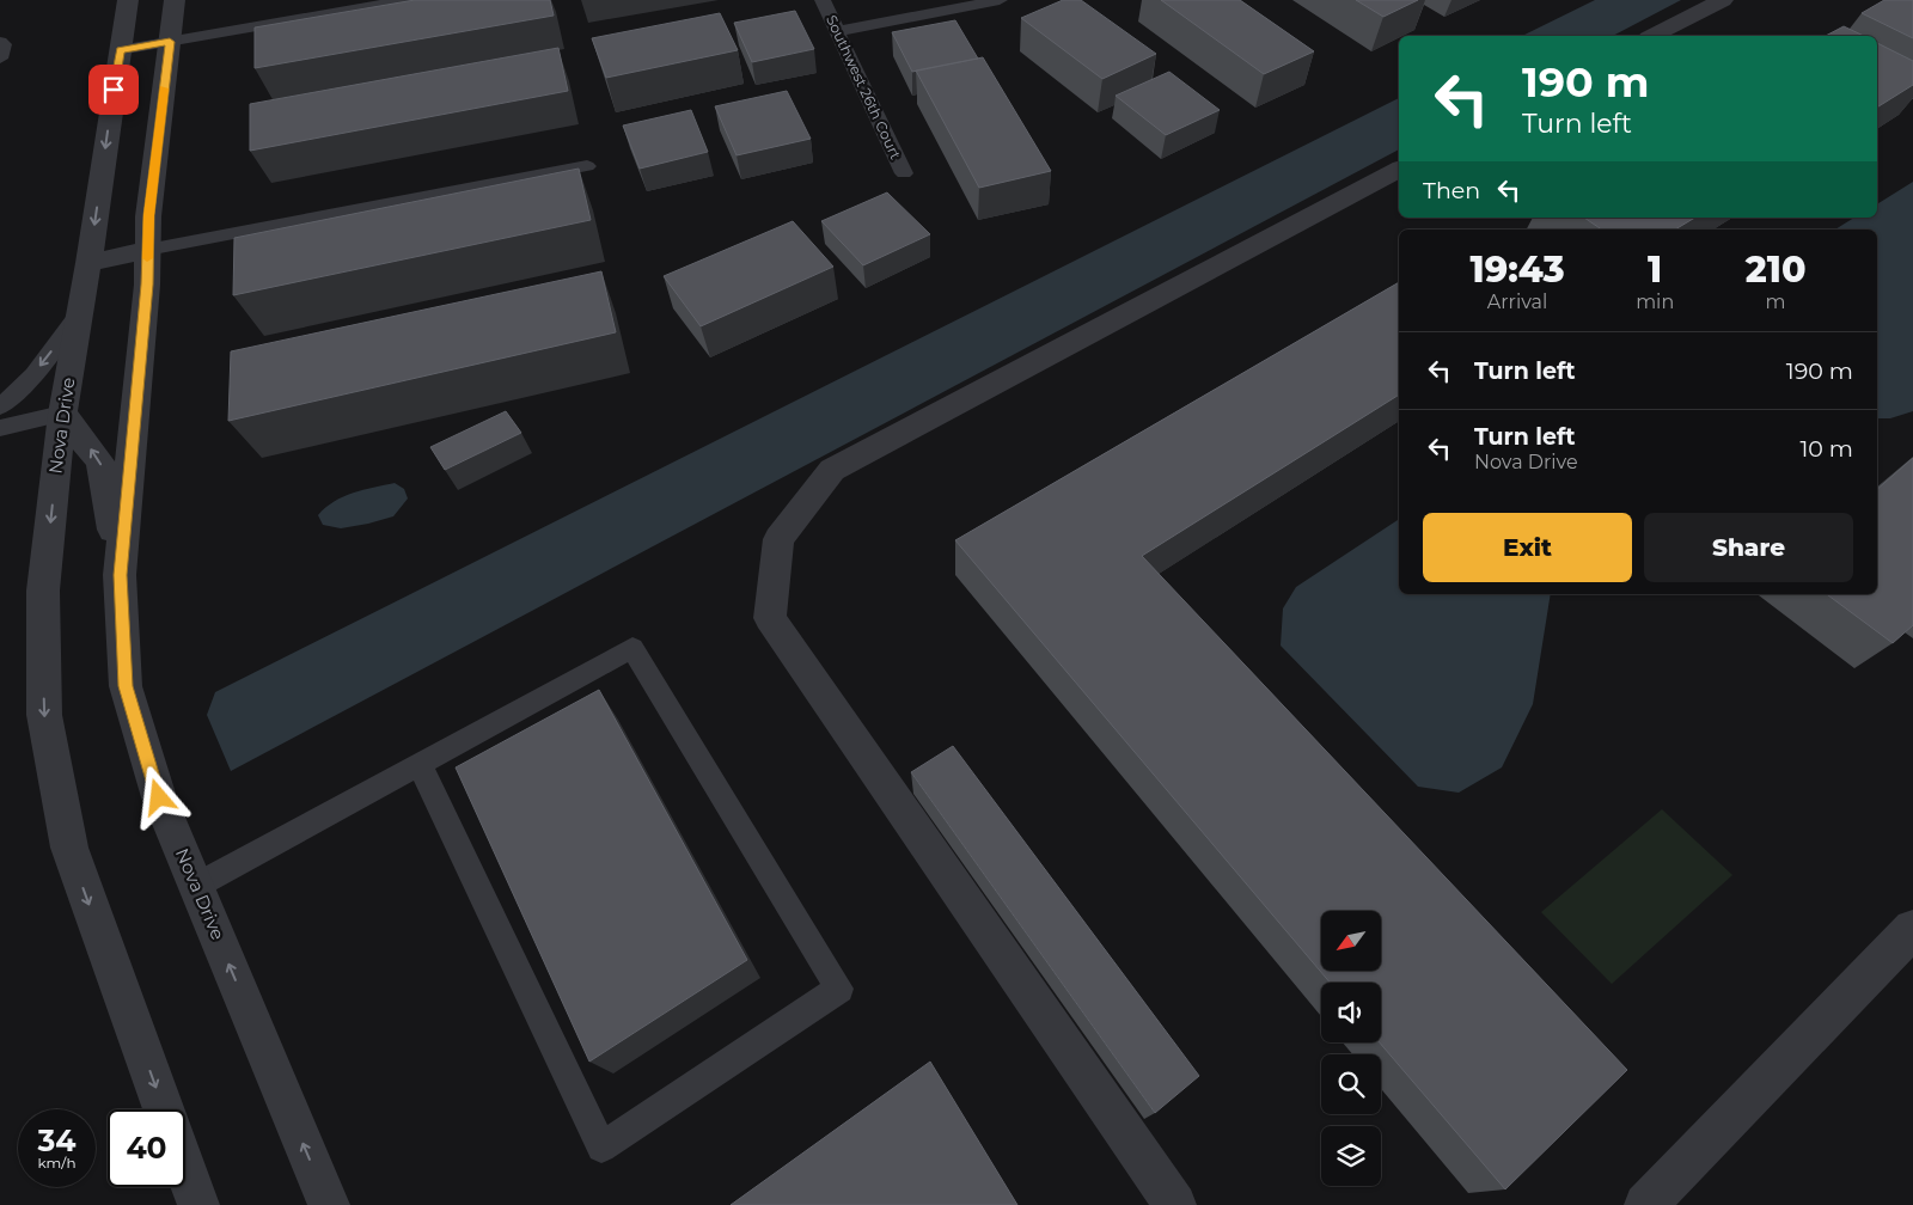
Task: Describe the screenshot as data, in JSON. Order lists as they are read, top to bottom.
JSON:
{
  "streets": {
    "street": ["Nova Drive"],
    "lane": ["Southwest 26th Court"]
  },
  "north": "bottom left",
  "page": {
    "turn": ["190 m", "Turn left"],
    "then": "Then",
    "eta": [
      "19:43",
      "Arrival",
      "1",
      "min",
      "210",
      "m"
    ],
    "list": [
      {
        "name": "Turn left",
        "value": "190 m"
      },
      {
        "name": "Turn left",
        "note": "Nova Drive",
        "value": "10 m"
      }
    ],
    "buttons": ["Exit", "Share"],
    "speed": "34 km/h",
    "limit": "40"
  }
}
